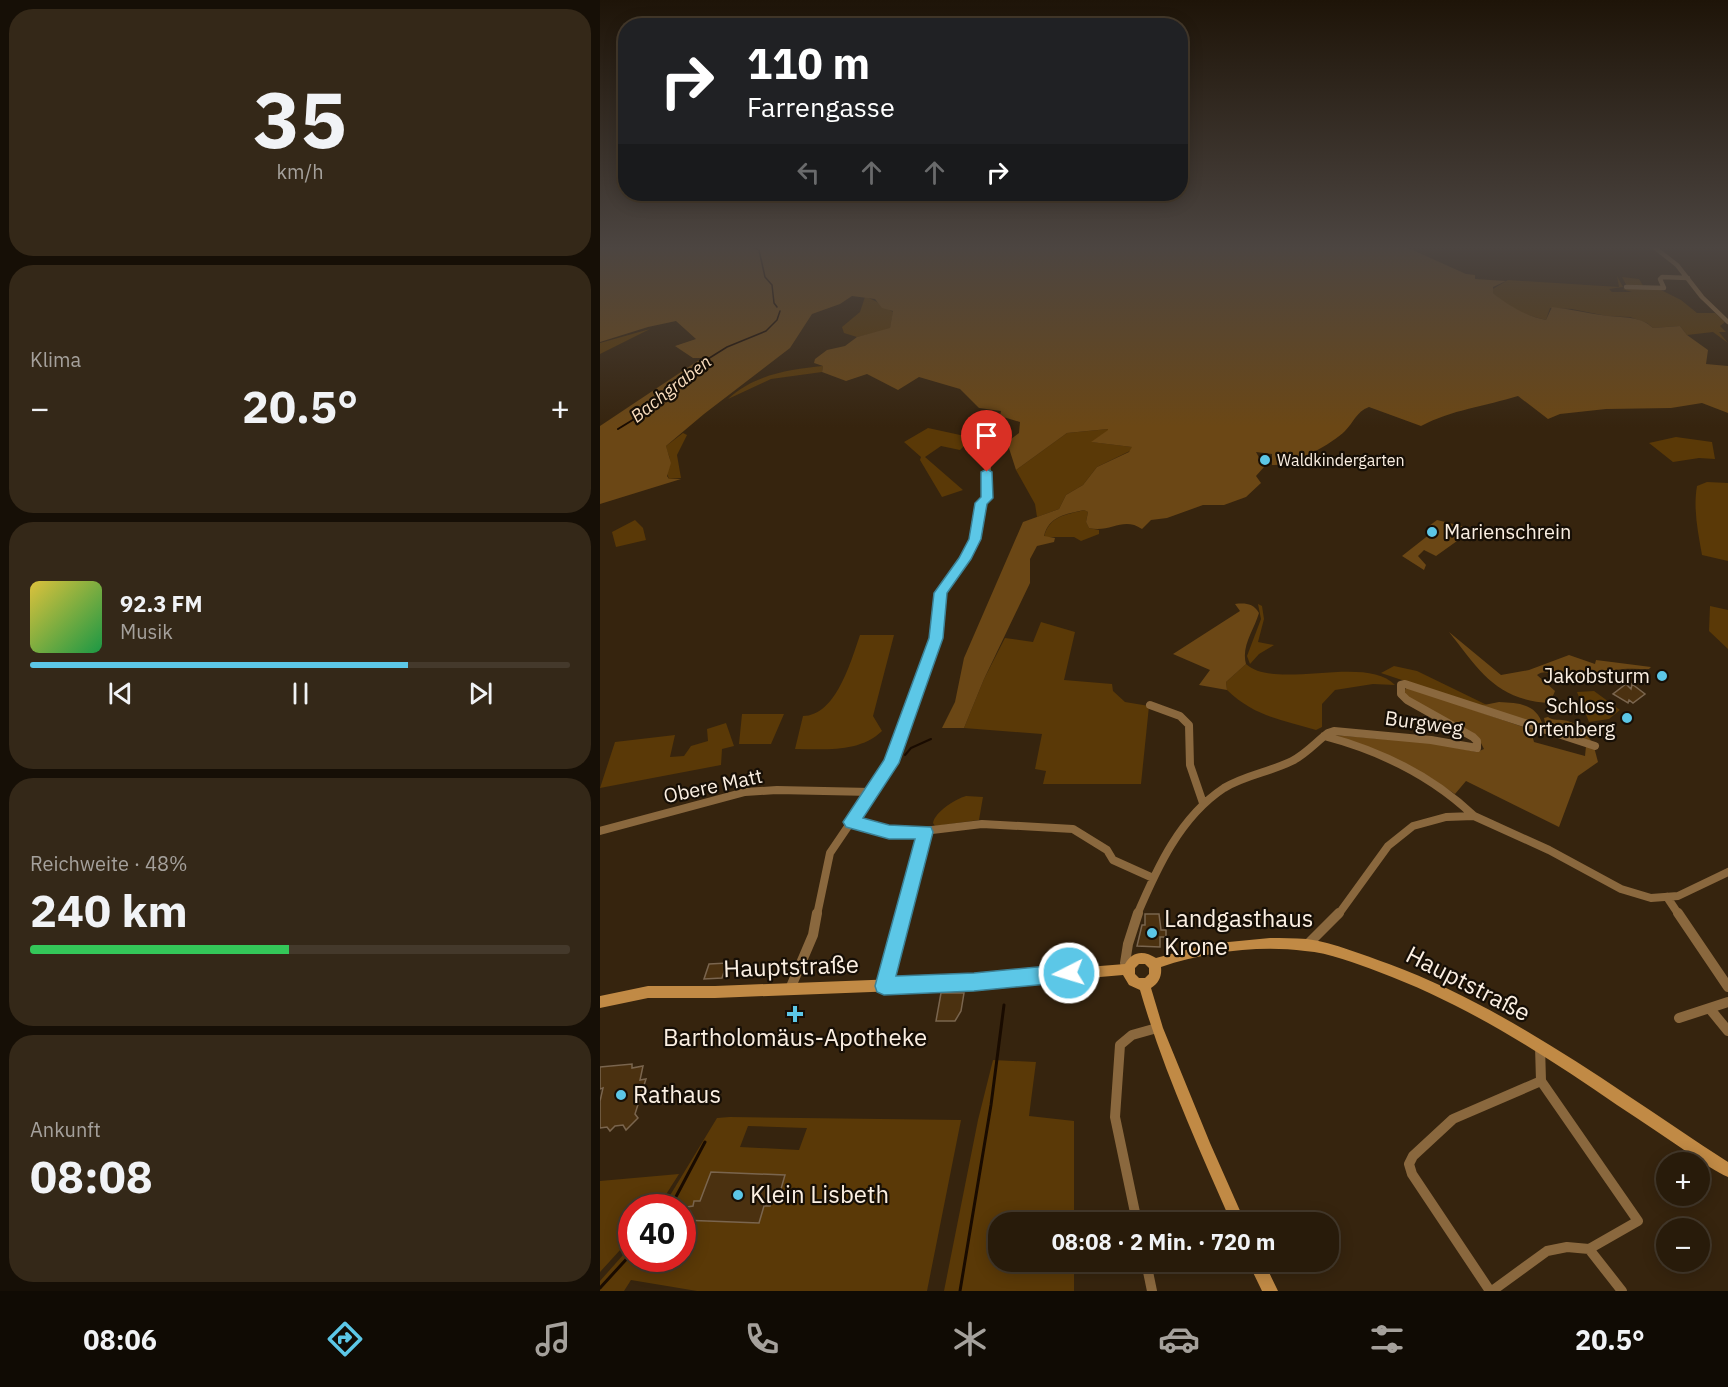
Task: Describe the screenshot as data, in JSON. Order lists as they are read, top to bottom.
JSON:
{
  "streets": {
    "main road": ["Hauptstraße"],
    "street": ["Burgweg", "Obere Matt"]
  },
  "water": ["Bachgraben"],
  "places": {
    "other": [
      "Waldkindergarten",
      "Marienschrein",
      "Jakobsturm",
      "Schloss Ortenberg",
      "Landgasthaus Krone",
      "Rathaus",
      "Klein Lisbeth"
    ],
    "health": ["Bartholomäus-Apotheke"]
  },
  "page": {
    "tile": [
      ["35", "km/h"],
      "Klima",
      ["Reichweite · 48%", "240 km"],
      ["Ankunft", "08:08"]
    ],
    "turn": ["110 m", "Farrengasse"],
    "heat": ["−", "20.5°", "+"],
    "song": ["92.3 FM", "Musik"],
    "map_buttons": ["+", "−"],
    "limit": "40",
    "trip": "08:08 · 2 Min. · 720 m",
    "tabs": ["08:06", "20.5°"]
  }
}
